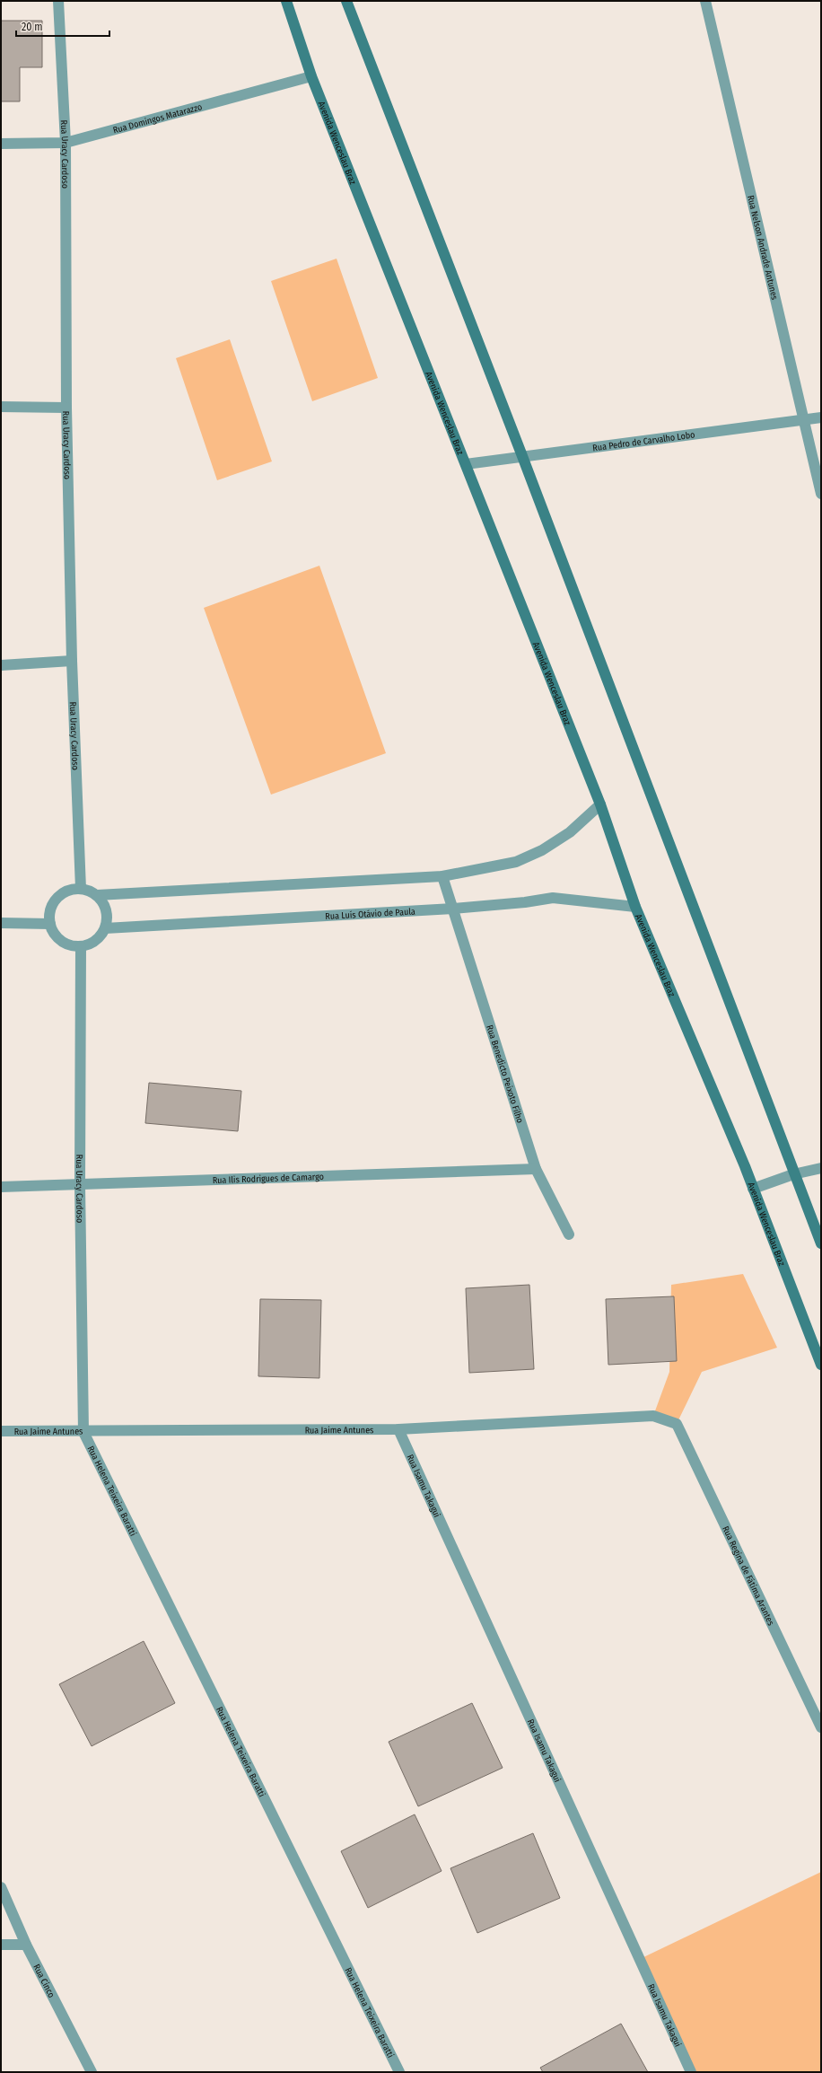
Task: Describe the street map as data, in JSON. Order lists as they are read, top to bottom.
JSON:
{
  "streets": {
    "main road": ["Avenida Wenceslau Braz"],
    "street": [
      "Rua Domingos Matarazzo",
      "Rua Uracy Cardoso",
      "Rua Nelson Andrade Antunes",
      "Rua Pedro de Carvalho Lobo",
      "Rua Luís Otávio de Paula",
      "Rua Benedicto Peixoto Filho",
      "Rua Ilis Rodrigues de Camargo",
      "Rua Jaime Antunes",
      "Rua Isamu Takagui",
      "Rua Helena Teixeira Baratti",
      "Rua Regina de Fátima Arantes",
      "Rua Cinco"
    ]
  },
  "crossings": [
    ["Rua Domingos Matarazzo", "Avenida Wenceslau Braz"],
    ["Rua Domingos Matarazzo", "Rua Uracy Cardoso"],
    ["Avenida Wenceslau Braz", "Rua Pedro de Carvalho Lobo"],
    ["Avenida Wenceslau Braz", "Rua Luís Otávio de Paula"],
    ["Rua Uracy Cardoso", "Rua Luís Otávio de Paula"],
    ["Rua Uracy Cardoso", "Rua Ilis Rodrigues de Camargo"],
    ["Rua Uracy Cardoso", "Rua Jaime Antunes"],
    ["Rua Uracy Cardoso", "Rua Helena Teixeira Baratti"],
    ["Rua Nelson Andrade Antunes", "Rua Pedro de Carvalho Lobo"],
    ["Rua Luís Otávio de Paula", "Rua Benedicto Peixoto Filho"],
    ["Rua Benedicto Peixoto Filho", "Rua Ilis Rodrigues de Camargo"],
    ["Rua Jaime Antunes", "Rua Isamu Takagui"],
    ["Rua Jaime Antunes", "Rua Helena Teixeira Baratti"],
    ["Rua Jaime Antunes", "Rua Regina de Fátima Arantes"]
  ],
  "scale_bar": "20 m"
}
